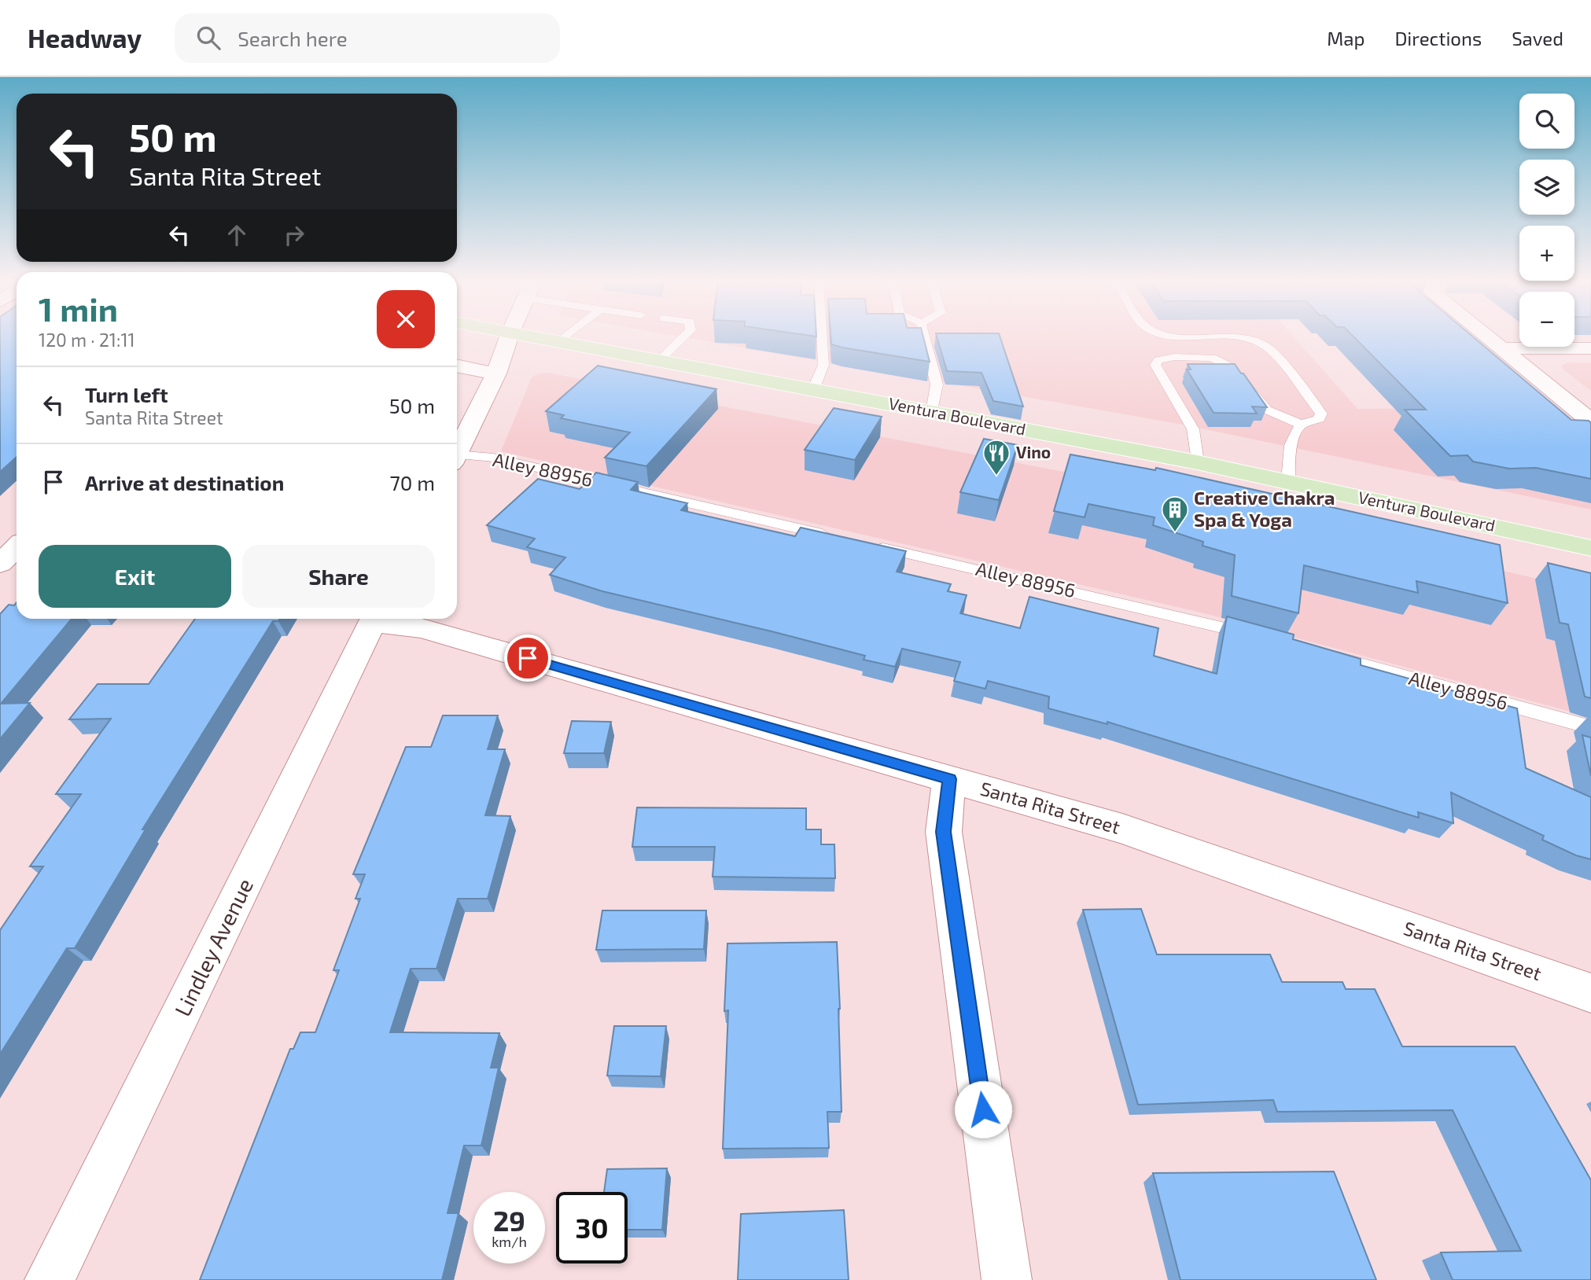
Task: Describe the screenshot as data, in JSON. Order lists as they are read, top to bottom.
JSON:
{
  "streets": {
    "main road": ["Ventura Boulevard"],
    "street": ["Santa Rita Street", "Lindley Avenue"],
    "lane": ["Alley 88956"]
  },
  "crossings": [
    ["Santa Rita Street", "Lindley Avenue"]
  ],
  "places": {
    "restaurant": ["Vino"],
    "building": ["Creative Chakra Spa & Yoga"]
  },
  "page": {
    "header": "Headway",
    "search": "Search here",
    "nav": ["Map", "Directions", "Saved"],
    "map_buttons": ["+", "−"],
    "turn": ["50 m", "Santa Rita Street"],
    "heading": ["1 min", "120 m · 21:11"],
    "list": [
      {
        "name": "Turn left",
        "note": "Santa Rita Street",
        "value": "50 m"
      },
      {
        "name": "Arrive at destination",
        "value": "70 m"
      }
    ],
    "buttons": ["Exit", "Share"],
    "speed": "29 km/h",
    "limit": "30"
  }
}
